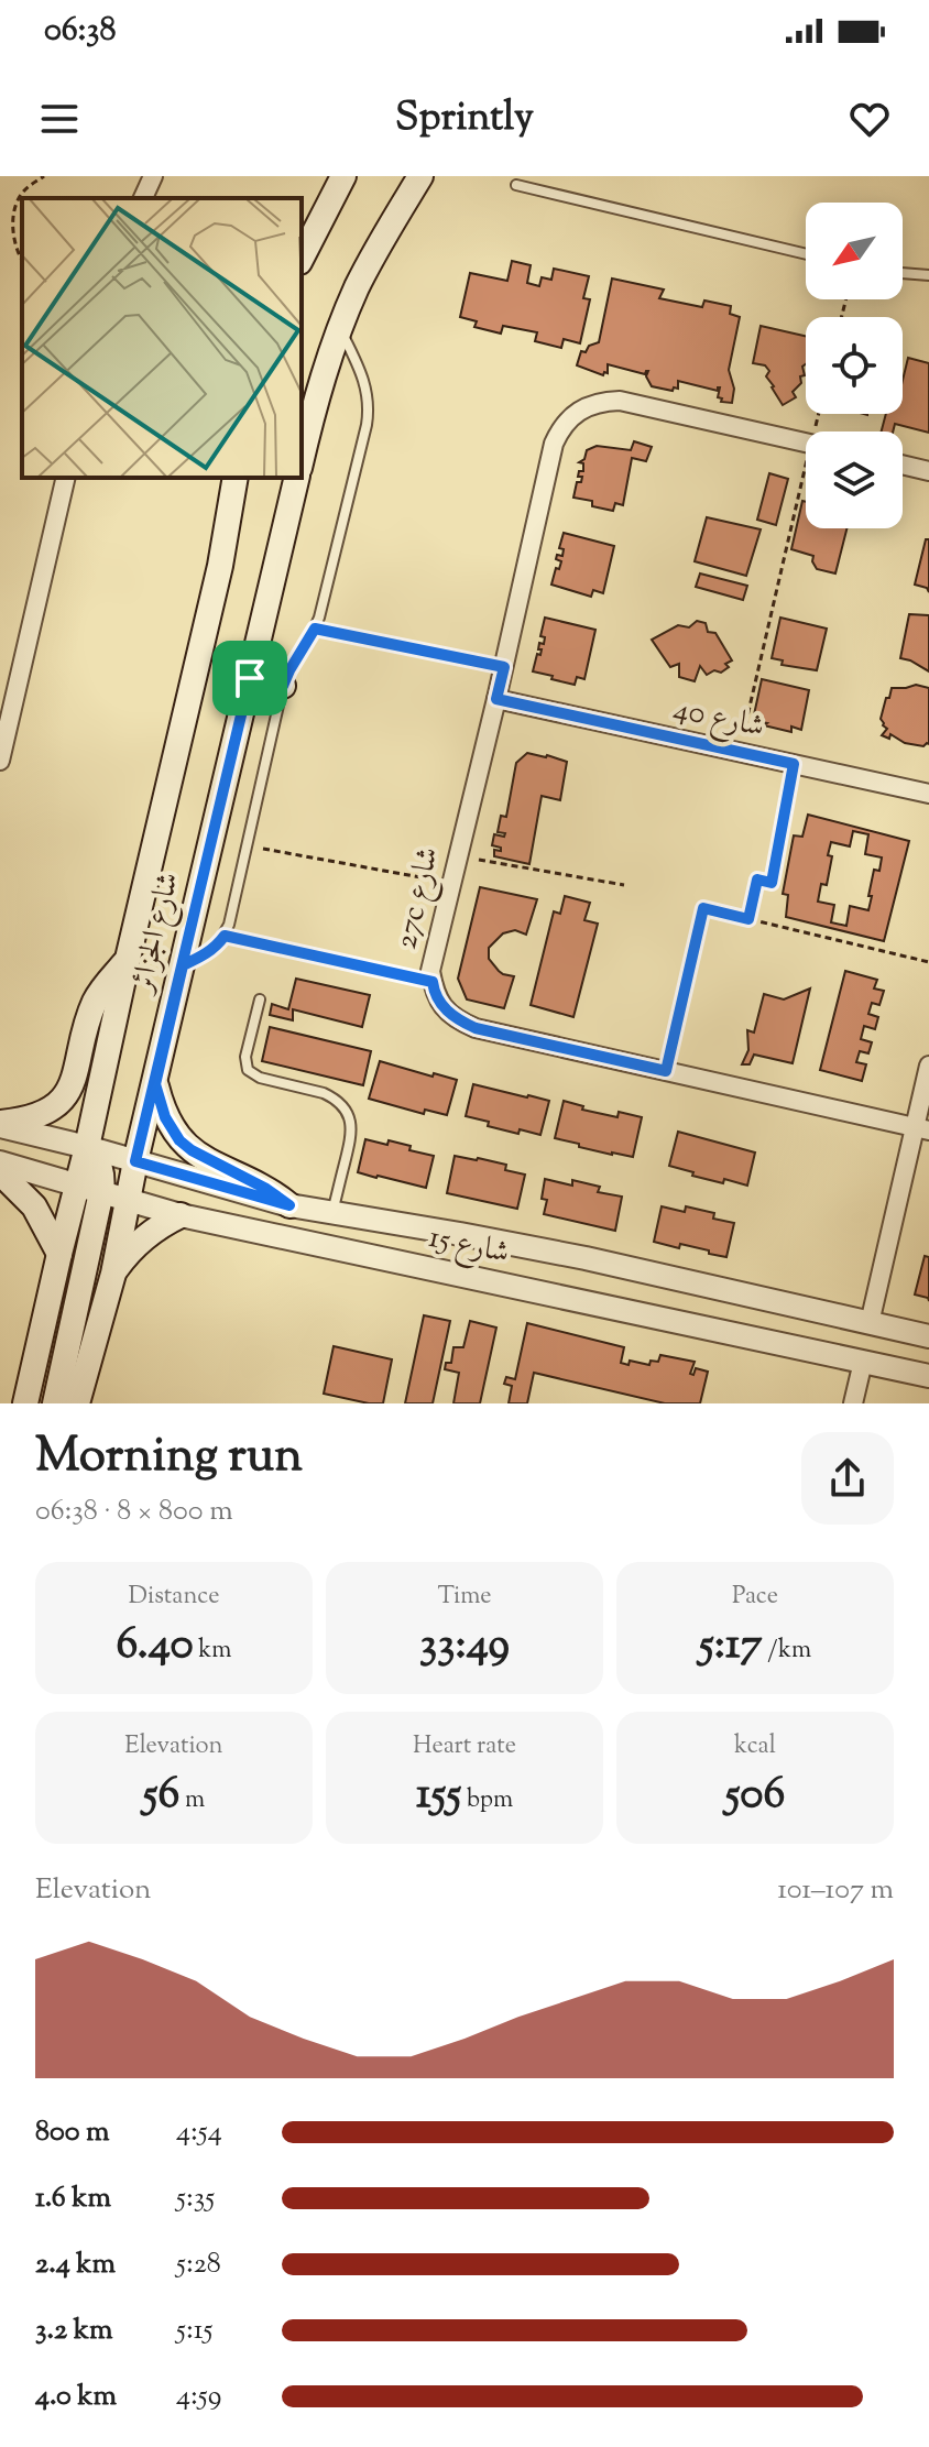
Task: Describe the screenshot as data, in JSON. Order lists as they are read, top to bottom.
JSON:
{
  "streets": {
    "main road": ["شارع الجزائر"],
    "street": ["شارع 40", "27c شارع", "شارع 15"]
  },
  "crossings": [
    ["شارع 40", "27c شارع"],
    ["شارع الجزائر", "شارع 15"]
  ],
  "north": "bottom left",
  "page": {
    "status": "06:38",
    "header": "Sprintly",
    "heading": ["Morning run", "06:38 · 8 × 800 m"],
    "stats": [
      ["Distance", "6.40 km"],
      ["Time", "33:49"],
      ["Pace", "5:17 /km"],
      ["Elevation", "56 m"],
      ["Heart rate", "155 bpm"],
      ["kcal", "506"]
    ],
    "chart": ["Elevation", "101–107 m"],
    "list": [
      {
        "name": "800 m",
        "note": "4:54"
      },
      {
        "name": "1.6 km",
        "note": "5:35"
      },
      {
        "name": "2.4 km",
        "note": "5:28"
      },
      {
        "name": "3.2 km",
        "note": "5:15"
      },
      {
        "name": "4.0 km",
        "note": "4:59"
      }
    ]
  }
}
